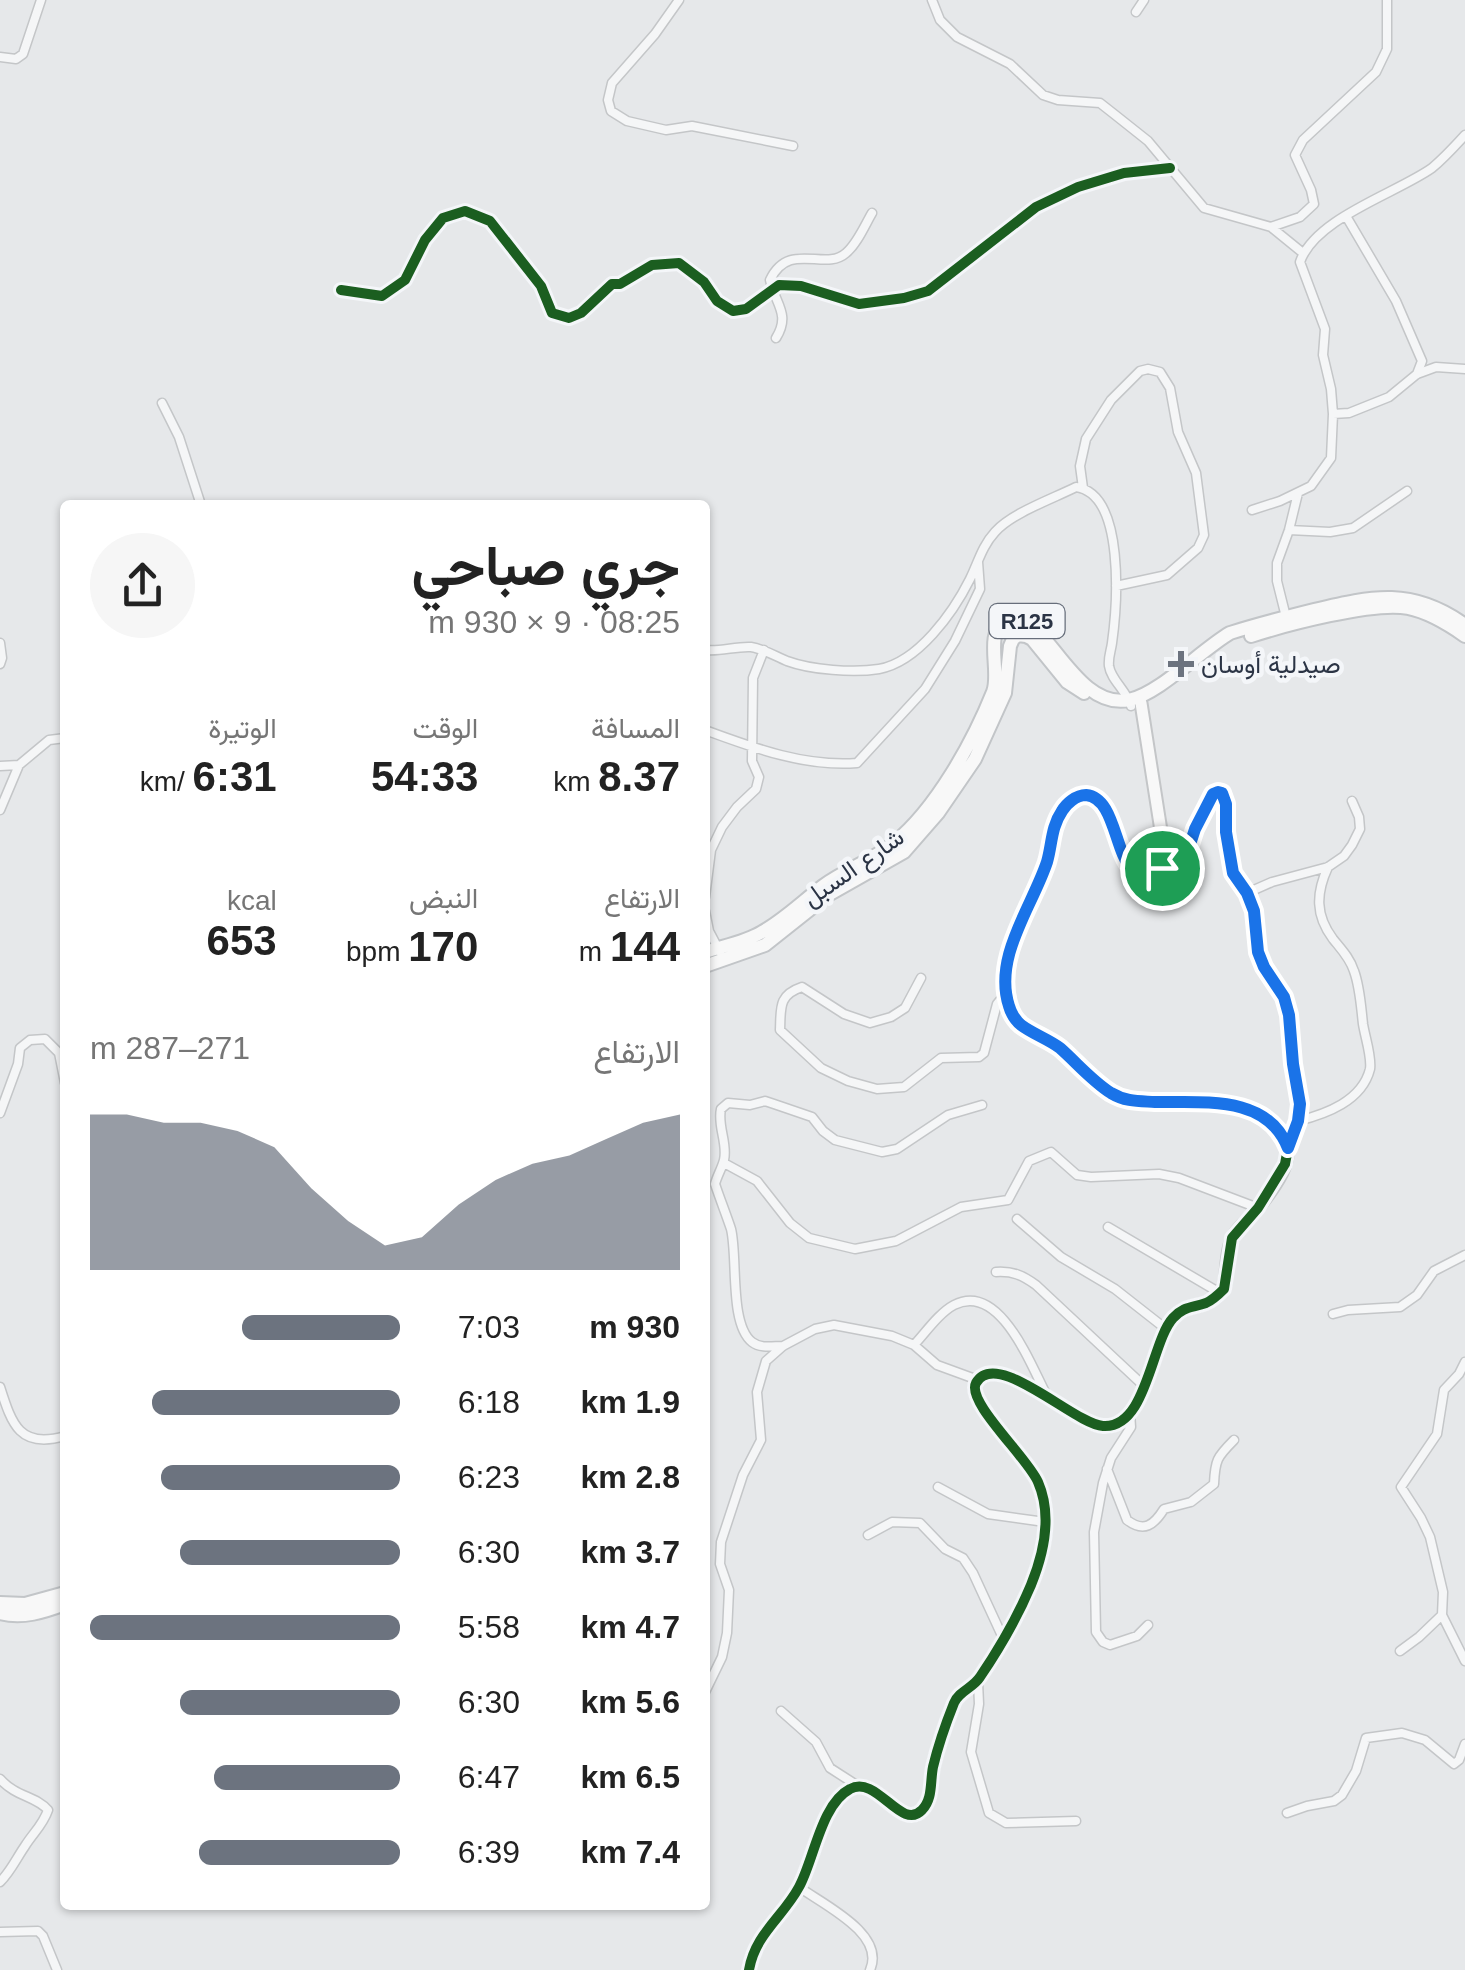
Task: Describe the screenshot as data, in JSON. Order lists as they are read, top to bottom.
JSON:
{
  "streets": {
    "main road": ["R125", "شارع السبل"]
  },
  "places": {
    "health": ["صيدلية أوسان"]
  },
  "page": {
    "heading": ["جري صباحي", "08:25 · 9 × 930 m"],
    "stats": [
      ["المسافة", "8.37 km"],
      ["الوقت", "54:33"],
      ["الوتيرة", "6:31 /km"],
      ["الارتفاع", "144 m"],
      ["النبض", "170 bpm"],
      ["kcal", "653"]
    ],
    "chart": ["الارتفاع", "271–287 m"],
    "list": [
      {
        "name": "930 m",
        "note": "7:03"
      },
      {
        "name": "1.9 km",
        "note": "6:18"
      },
      {
        "name": "2.8 km",
        "note": "6:23"
      },
      {
        "name": "3.7 km",
        "note": "6:30"
      },
      {
        "name": "4.7 km",
        "note": "5:58"
      },
      {
        "name": "5.6 km",
        "note": "6:30"
      },
      {
        "name": "6.5 km",
        "note": "6:47"
      },
      {
        "name": "7.4 km",
        "note": "6:39"
      }
    ]
  }
}
